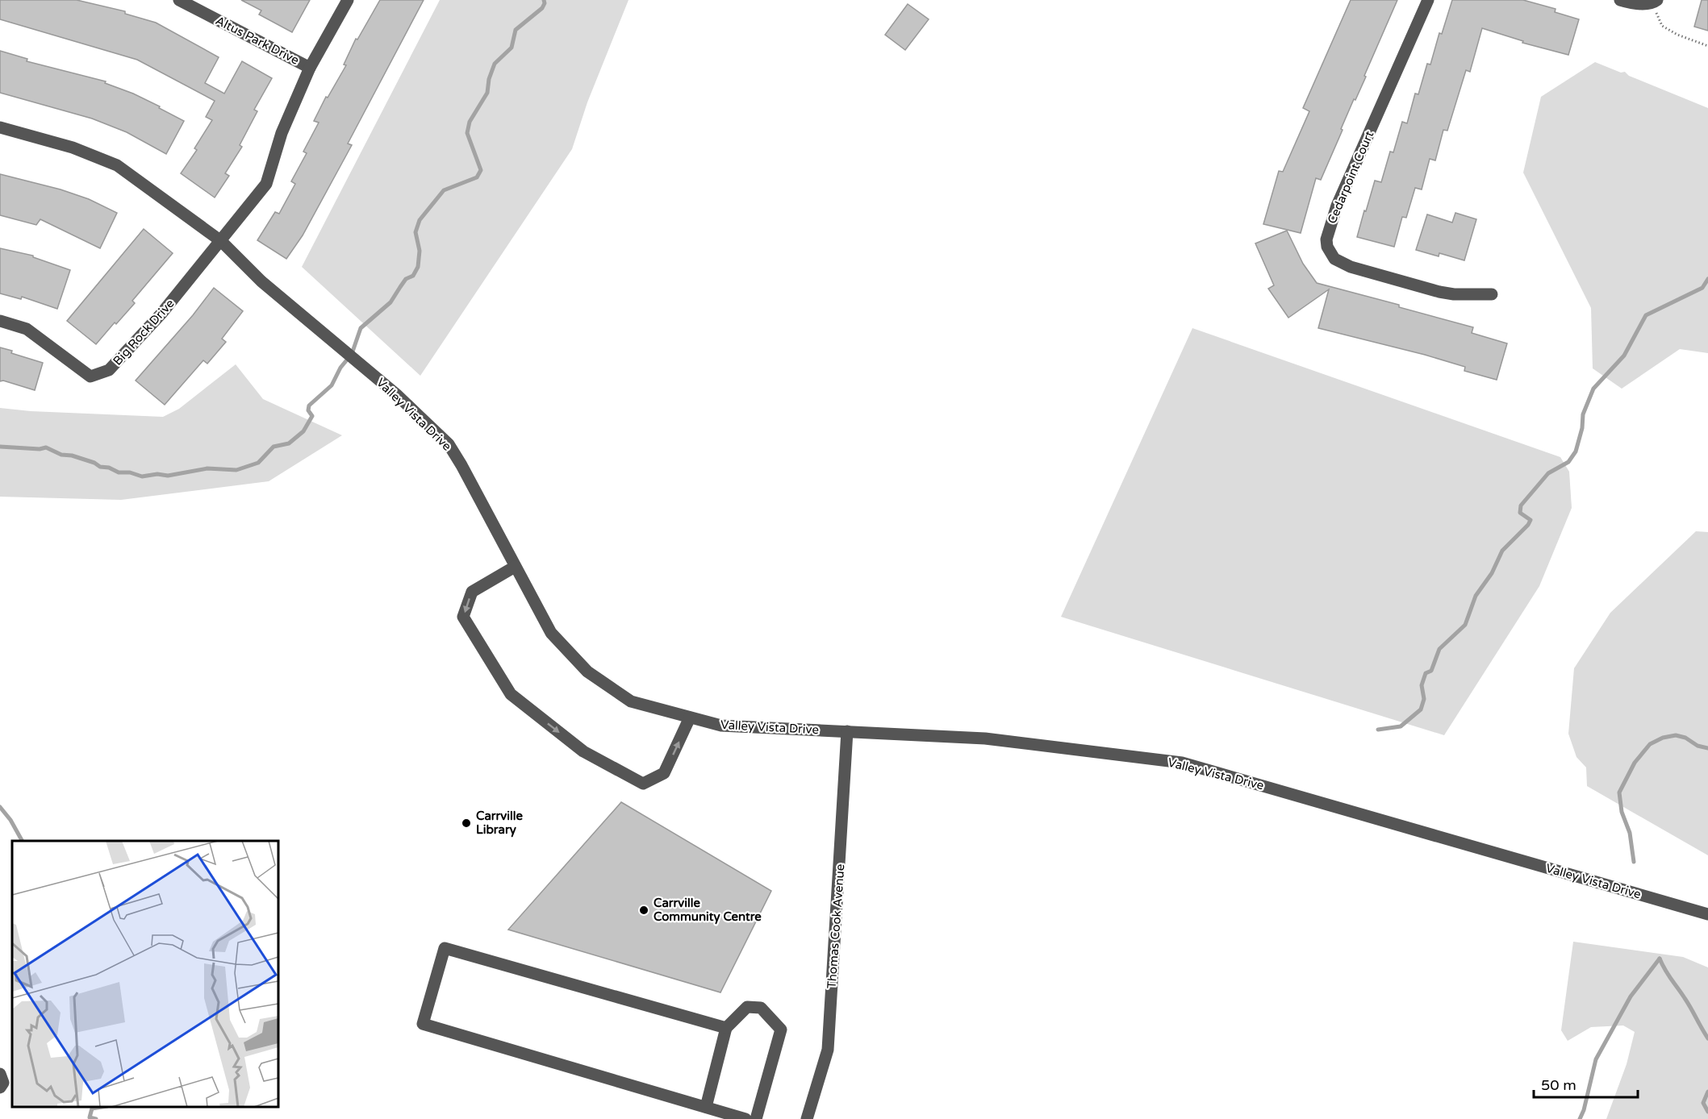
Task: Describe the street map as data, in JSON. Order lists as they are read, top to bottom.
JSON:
{
  "streets": {
    "street": [
      "Altus Park Drive",
      "Cedarpoint Court",
      "Big Rock Drive",
      "Valley Vista Drive",
      "Thomas Cook Avenue"
    ]
  },
  "crossings": [
    ["Big Rock Drive", "Valley Vista Drive"],
    ["Valley Vista Drive", "Thomas Cook Avenue"]
  ],
  "places": ["Carrville Library", "Carrville Community Centre"],
  "scale_bar": "50 m"
}
